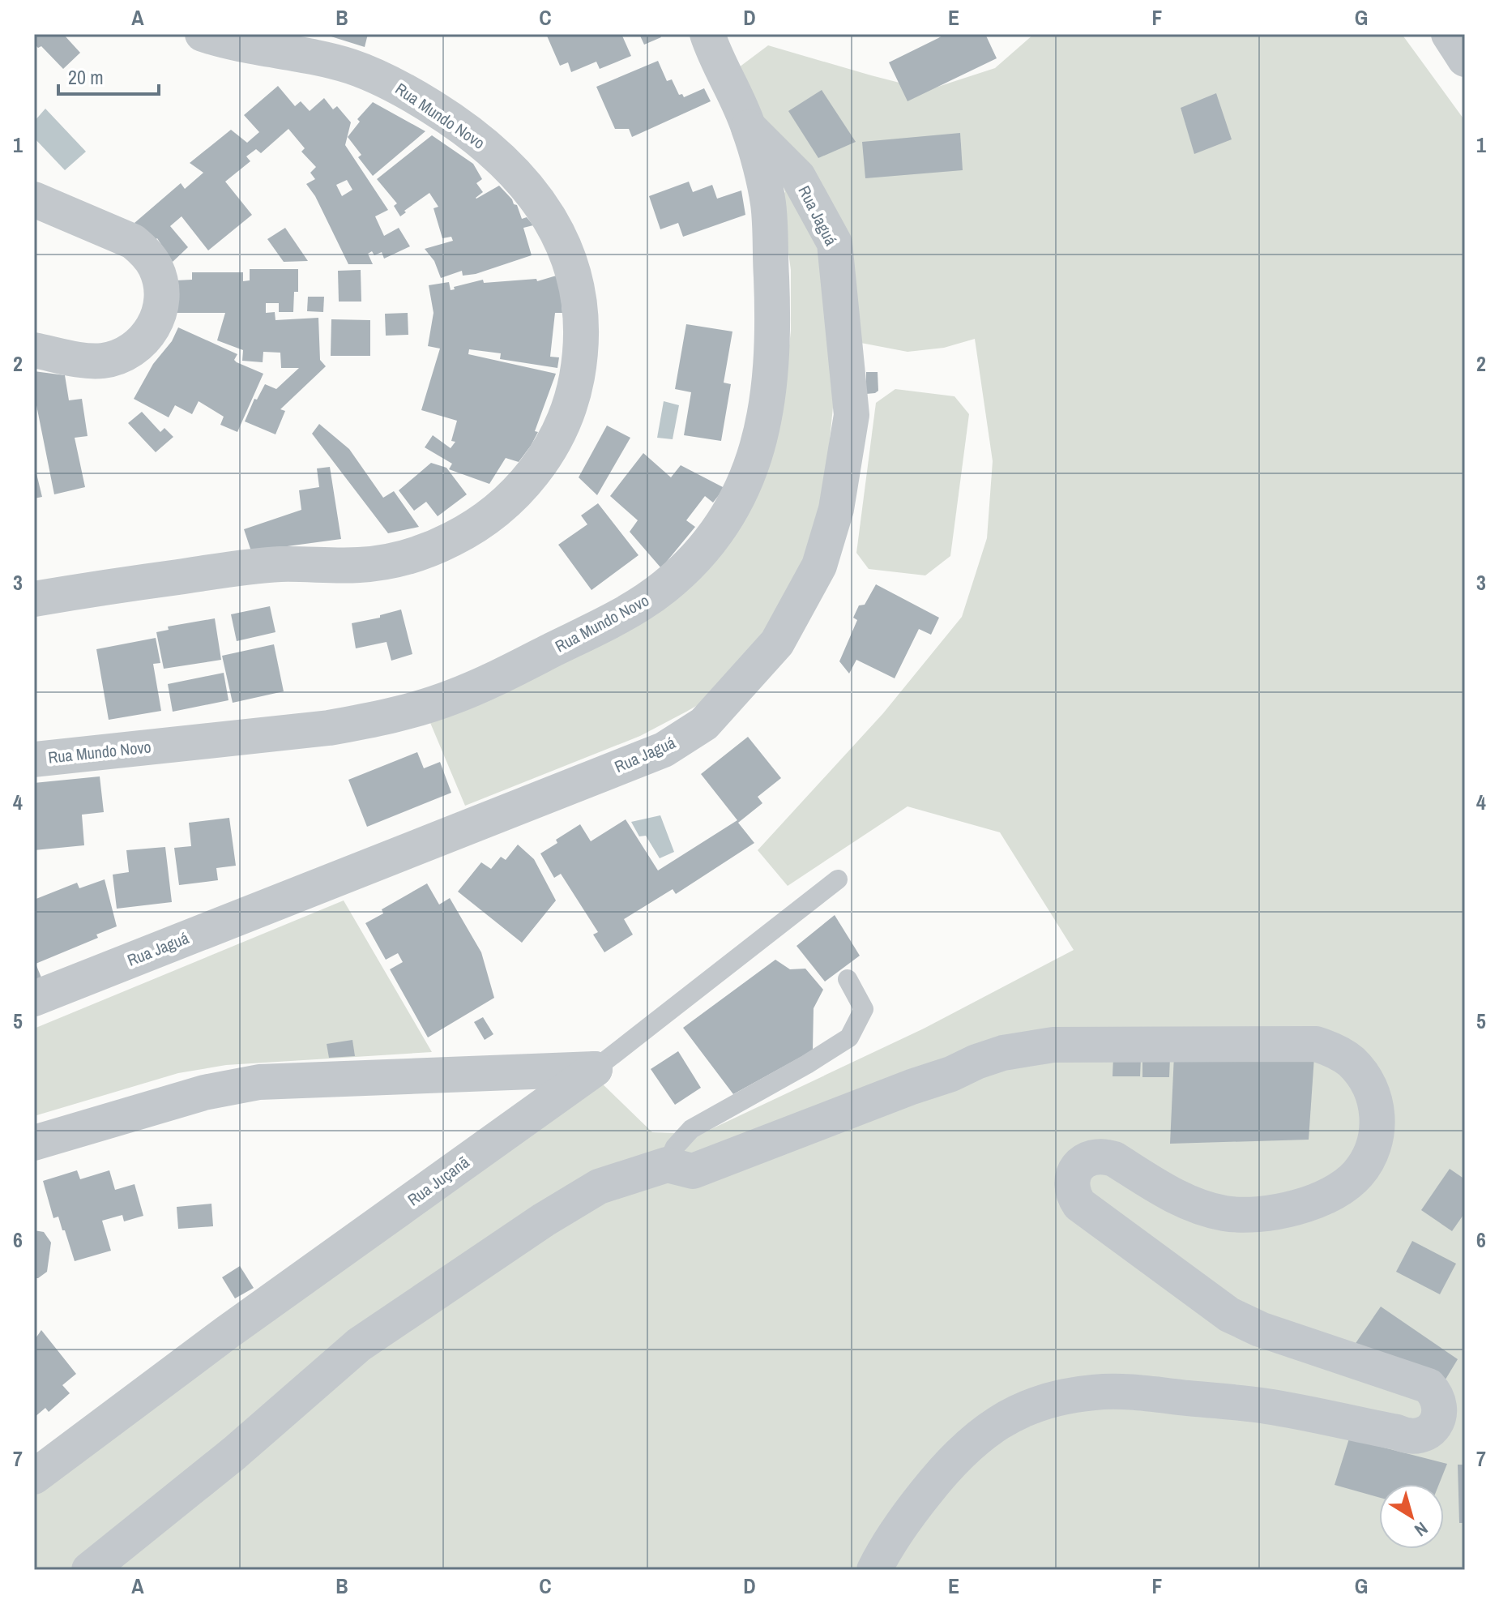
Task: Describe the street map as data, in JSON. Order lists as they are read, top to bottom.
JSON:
{
  "streets": {
    "street": ["Rua Mundo Novo", "Rua Jaguá", "Rua Juçanã"]
  },
  "crossings": [
    ["Rua Mundo Novo", "Rua Jaguá"]
  ],
  "scale_bar": "20 m",
  "north": "bottom right",
  "grid": {
    "columns": [
      "A",
      "B",
      "C",
      "D",
      "E",
      "F",
      "G"
    ],
    "rows": [
      "1",
      "2",
      "3",
      "4",
      "5",
      "6",
      "7"
    ]
  }
}
